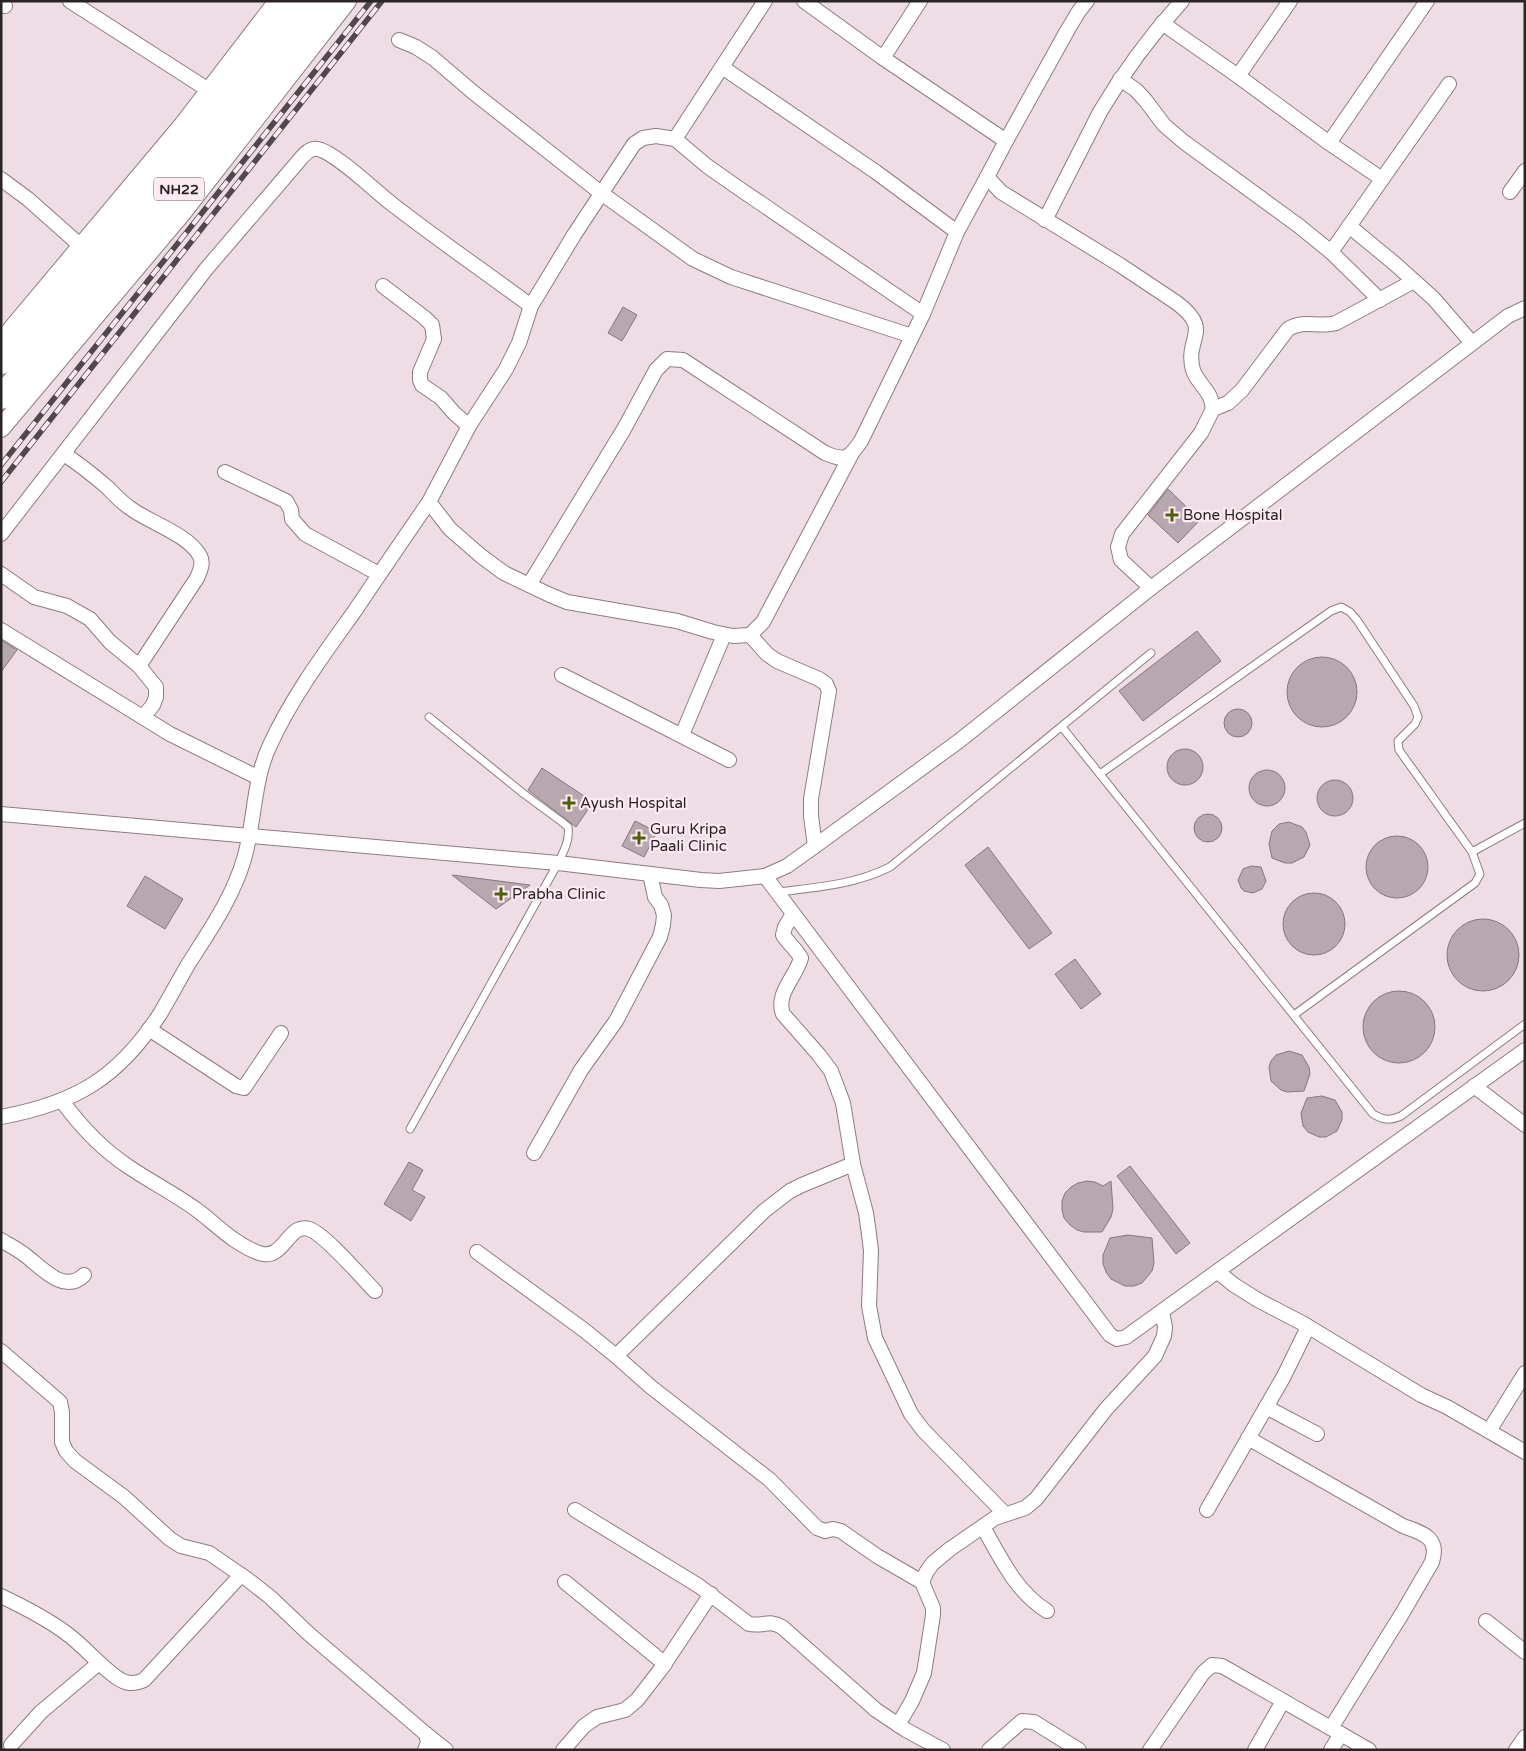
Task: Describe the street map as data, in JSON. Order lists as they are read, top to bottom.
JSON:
{
  "streets": {
    "highway": ["NH22"]
  },
  "places": {
    "health": [
      "Bone Hospital",
      "Ayush Hospital",
      "Guru Kripa Paali Clinic",
      "Prabha Clinic"
    ]
  }
}
